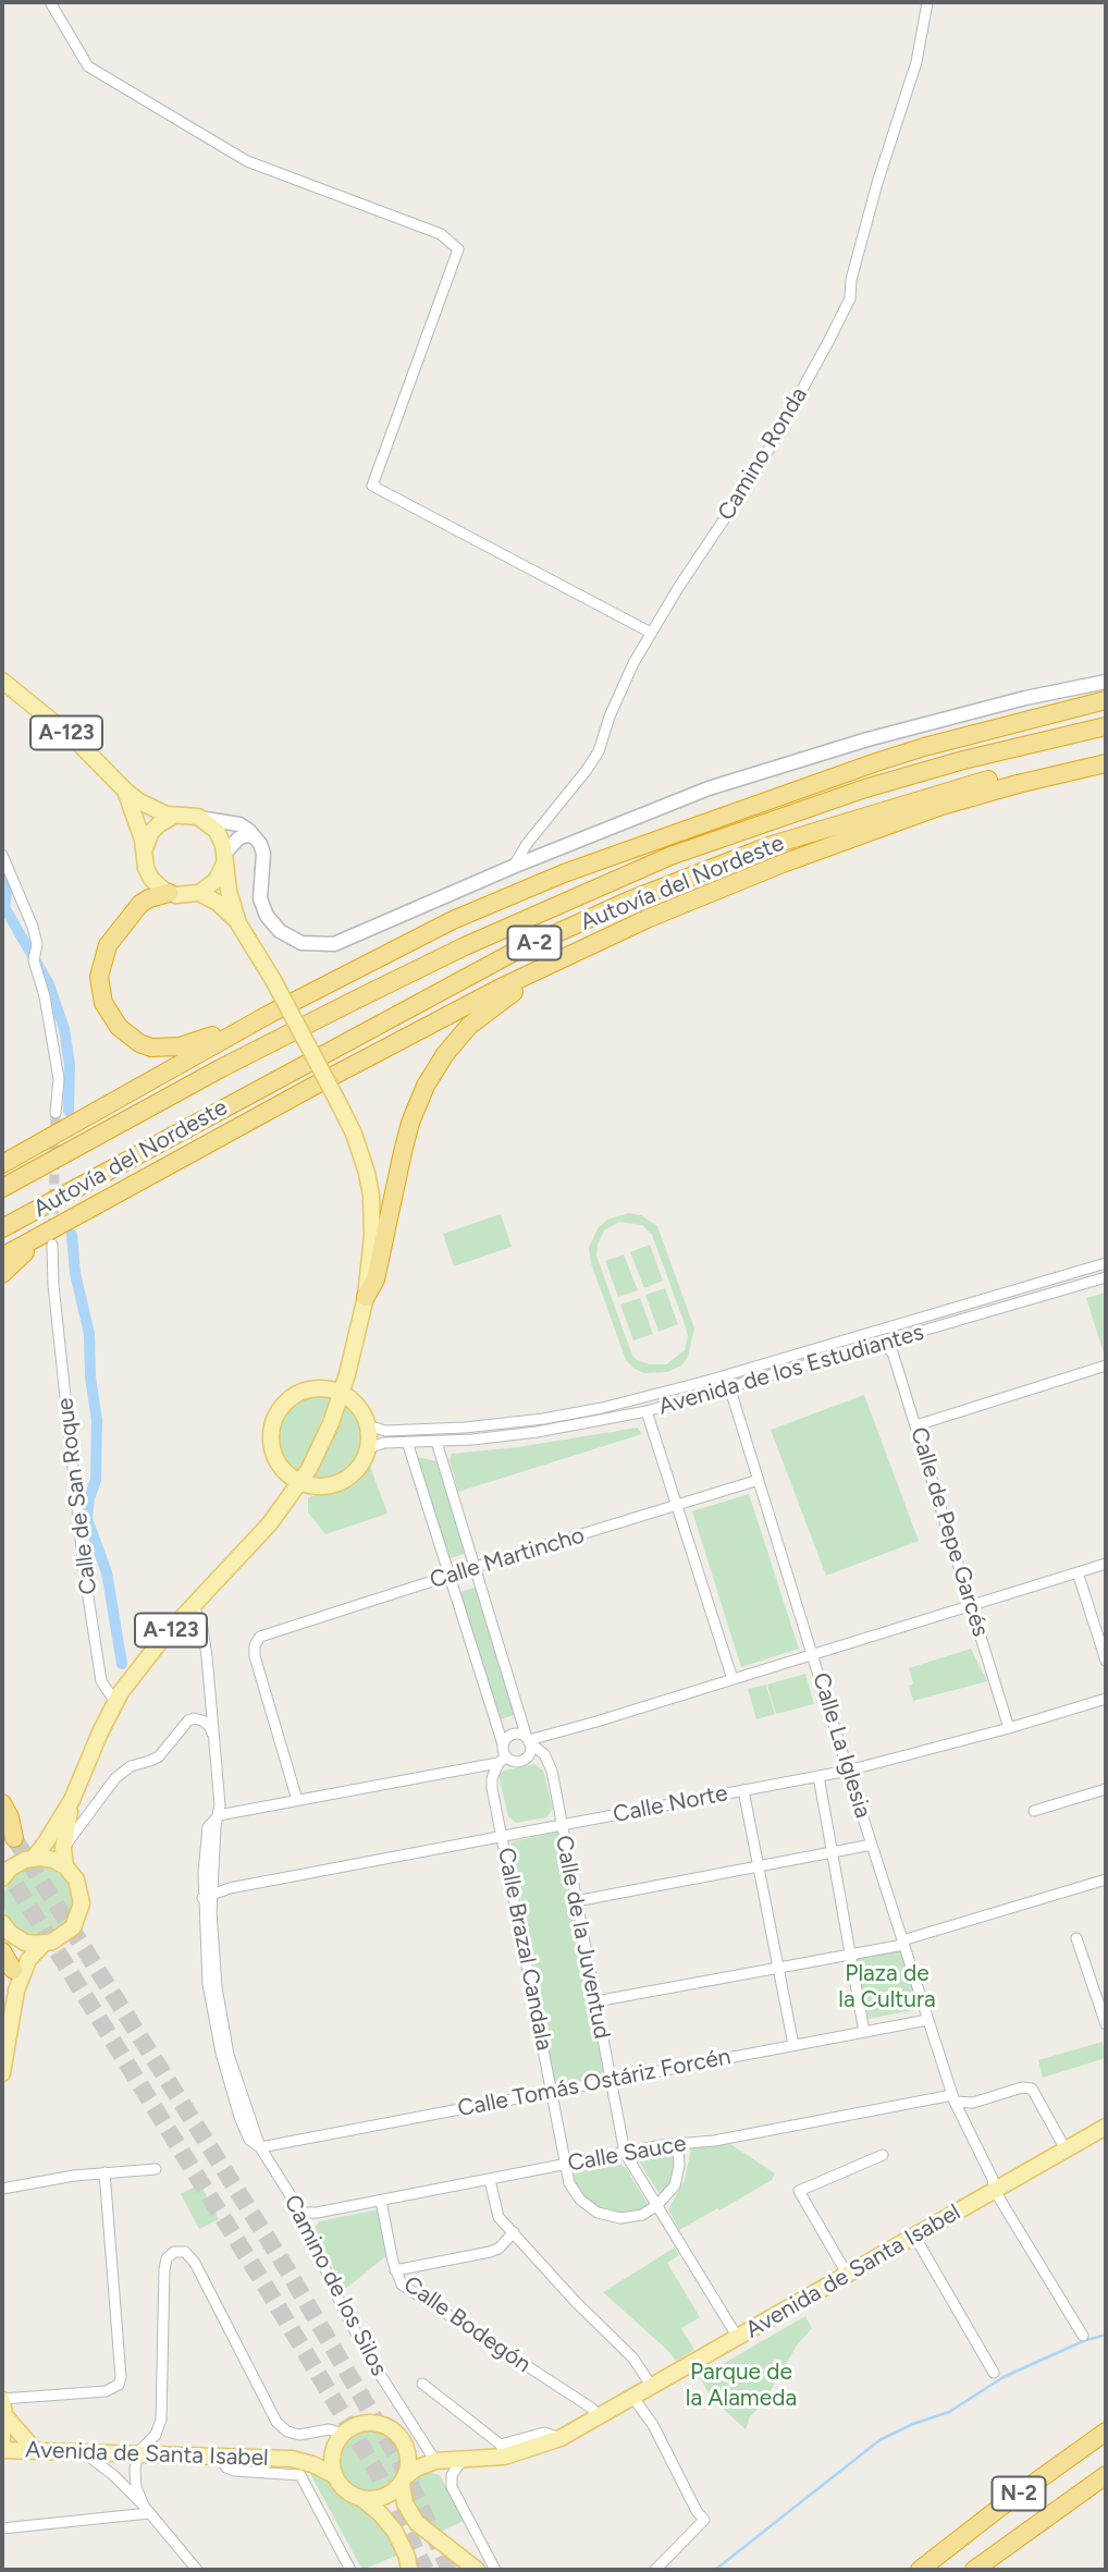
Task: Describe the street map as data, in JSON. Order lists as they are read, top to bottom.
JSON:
{
  "streets": {
    "highway": ["Autovía del Nordeste", "A-2", "N-2"],
    "main road": ["A-123", "Avenida de Santa Isabel"],
    "street": [
      "Camino Ronda",
      "Avenida de los Estudiantes",
      "Calle de San Roque",
      "Calle de Pepe Garcés",
      "Calle Martincho",
      "Calle La Iglesia",
      "Calle Norte",
      "Calle de la Juventud",
      "Calle Brazal Candala",
      "Calle Tomás Ostáriz Forcén",
      "Calle Sauce",
      "Camino de los Silos",
      "Calle Bodegón"
    ]
  },
  "crossings": [
    ["A-123", "Calle de San Roque"],
    ["A-123", "Camino de los Silos"],
    ["Avenida de los Estudiantes", "Calle de Pepe Garcés"],
    ["Avenida de los Estudiantes", "Calle La Iglesia"],
    ["Avenida de los Estudiantes", "Calle de la Juventud"],
    ["Calle de Pepe Garcés", "Calle Norte"],
    ["Calle Martincho", "Calle La Iglesia"],
    ["Calle Martincho", "Calle de la Juventud"],
    ["Calle La Iglesia", "Calle Norte"],
    ["Calle La Iglesia", "Calle Tomás Ostáriz Forcén"],
    ["Calle La Iglesia", "Calle Sauce"],
    ["Calle La Iglesia", "Avenida de Santa Isabel"],
    ["Calle Norte", "Calle de la Juventud"],
    ["Calle Norte", "Calle Brazal Candala"],
    ["Calle Norte", "Camino de los Silos"],
    ["Calle de la Juventud", "Calle Brazal Candala"],
    ["Calle de la Juventud", "Calle Tomás Ostáriz Forcén"],
    ["Calle de la Juventud", "Calle Sauce"],
    ["Calle de la Juventud", "Avenida de Santa Isabel"],
    ["Calle Brazal Candala", "Calle Tomás Ostáriz Forcén"],
    ["Calle Brazal Candala", "Calle Sauce"],
    ["Calle Tomás Ostáriz Forcén", "Camino de los Silos"],
    ["Calle Sauce", "Camino de los Silos"],
    ["Calle Sauce", "Calle Bodegón"],
    ["Avenida de Santa Isabel", "Camino de los Silos"],
    ["Avenida de Santa Isabel", "Calle Bodegón"]
  ],
  "parks": ["Plaza de la Cultura", "Parque de la Alameda"]
}
